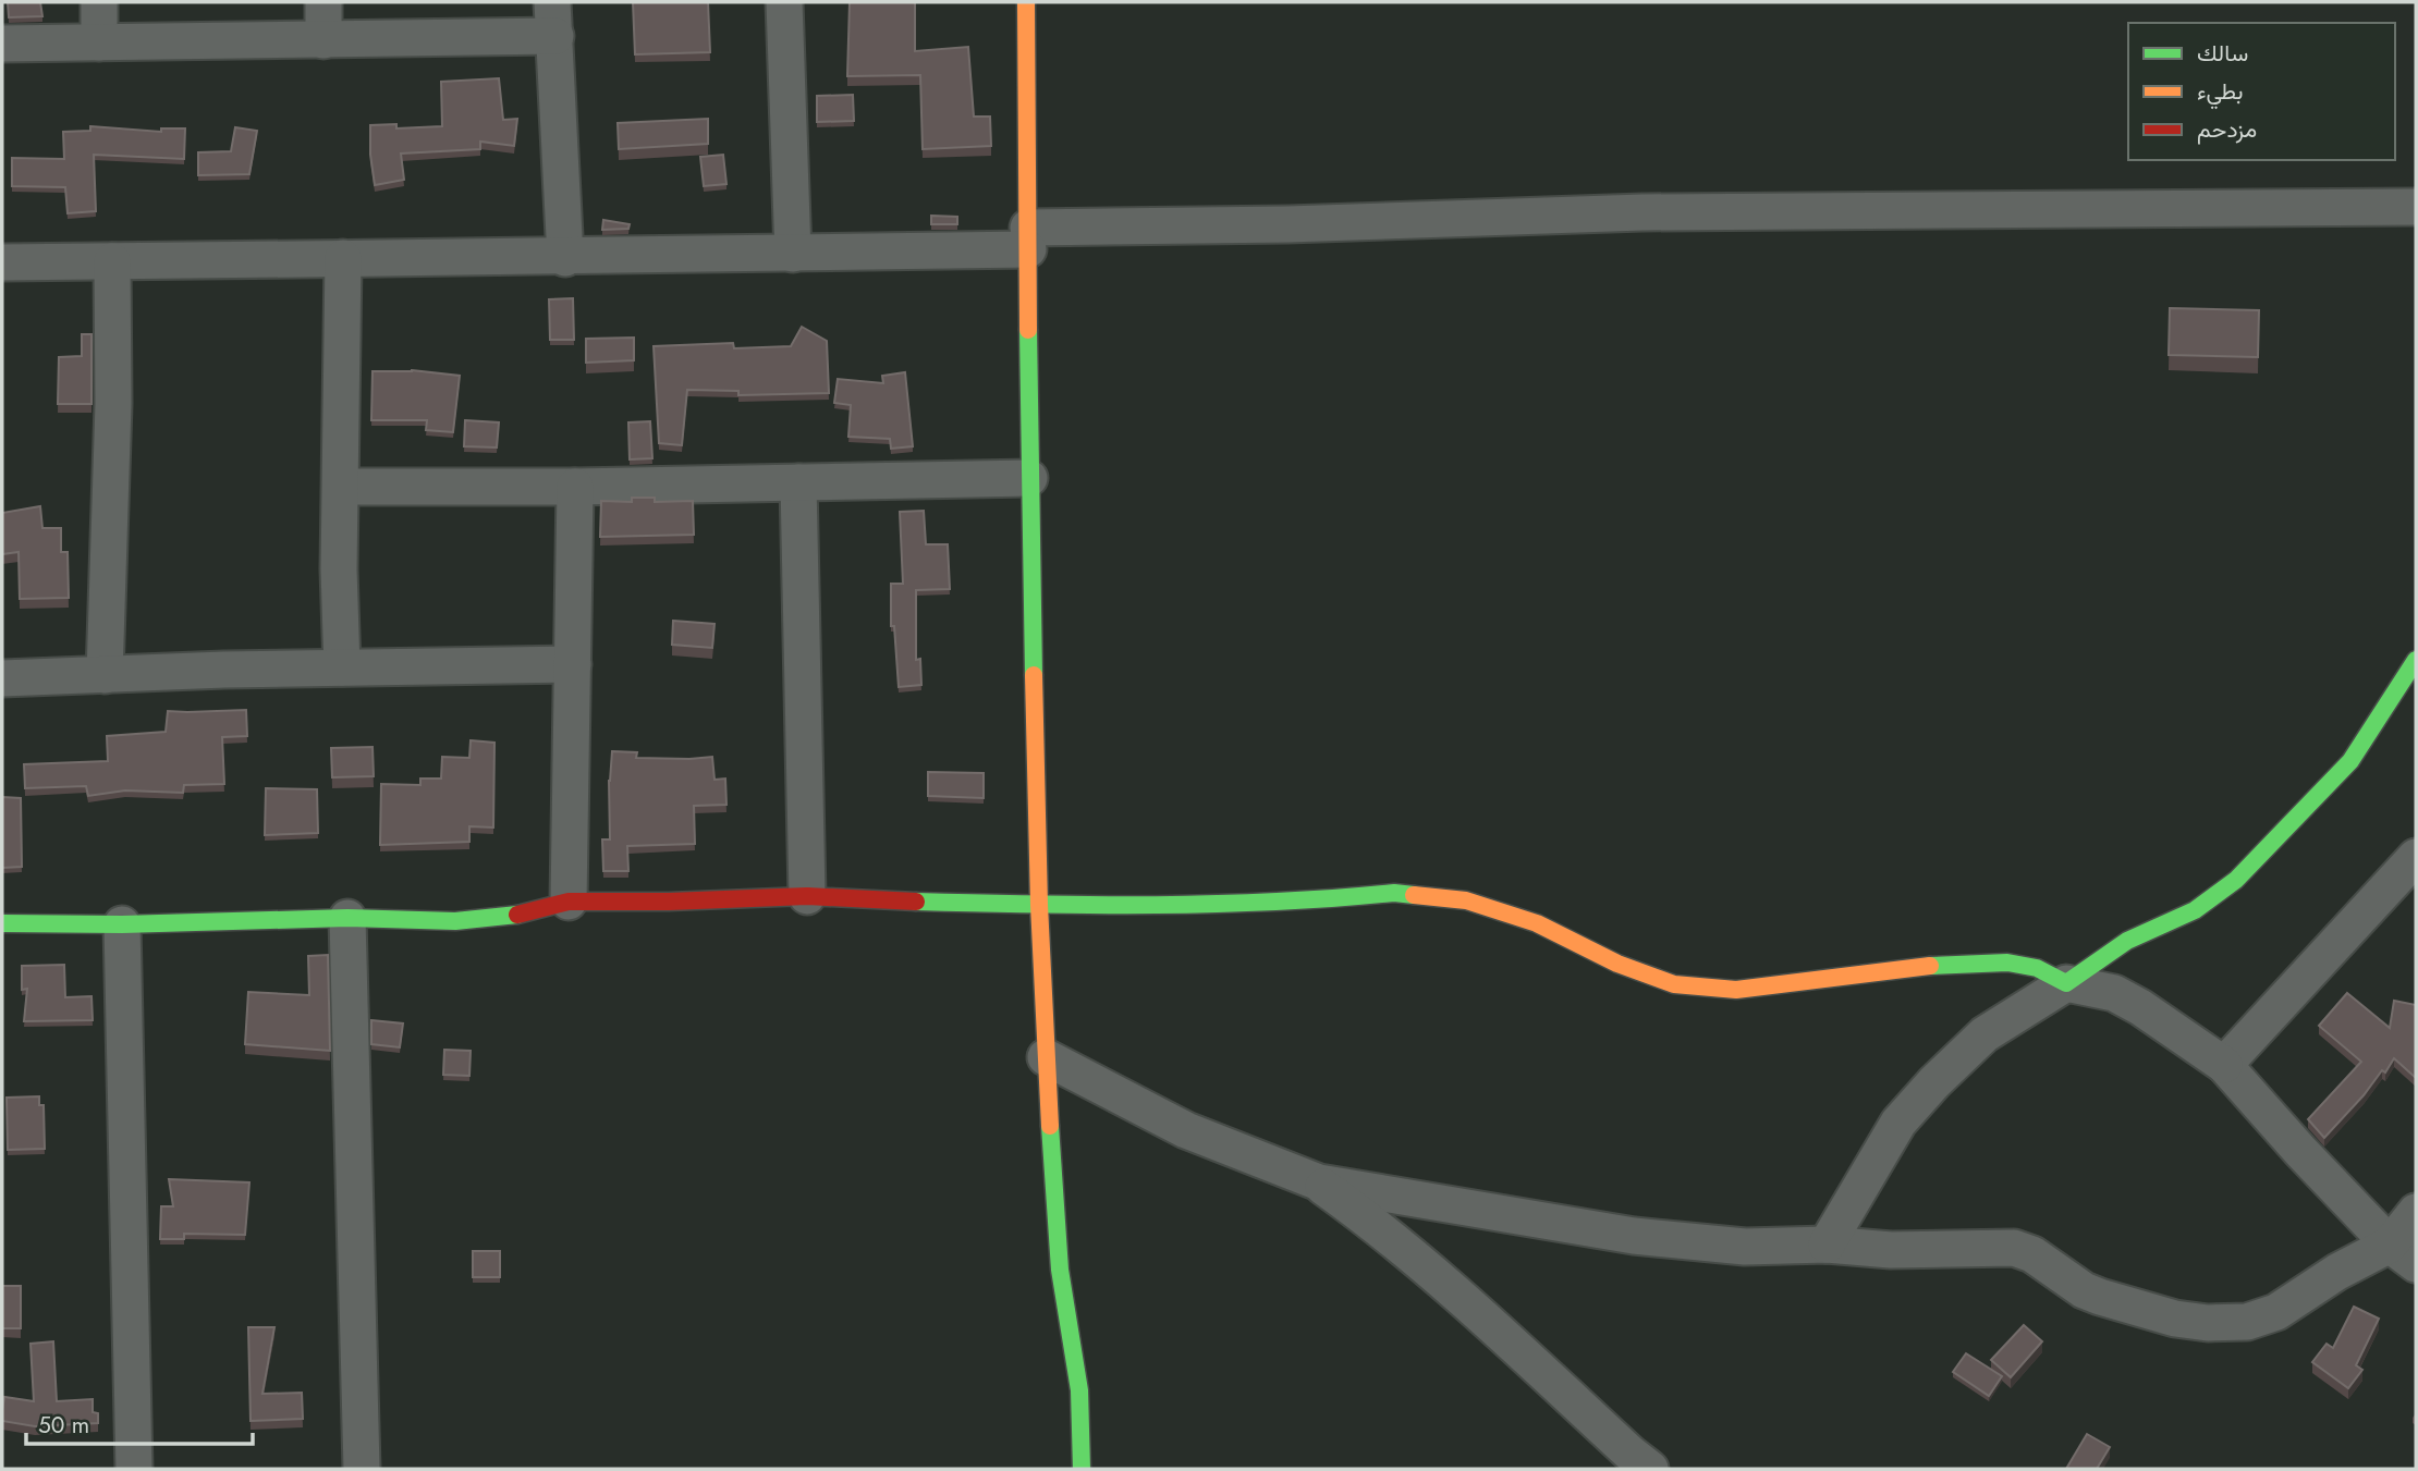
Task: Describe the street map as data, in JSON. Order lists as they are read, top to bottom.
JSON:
{
  "legend": ["سالك", "بطيء", "مزدحم"],
  "scale_bar": "50 m"
}
